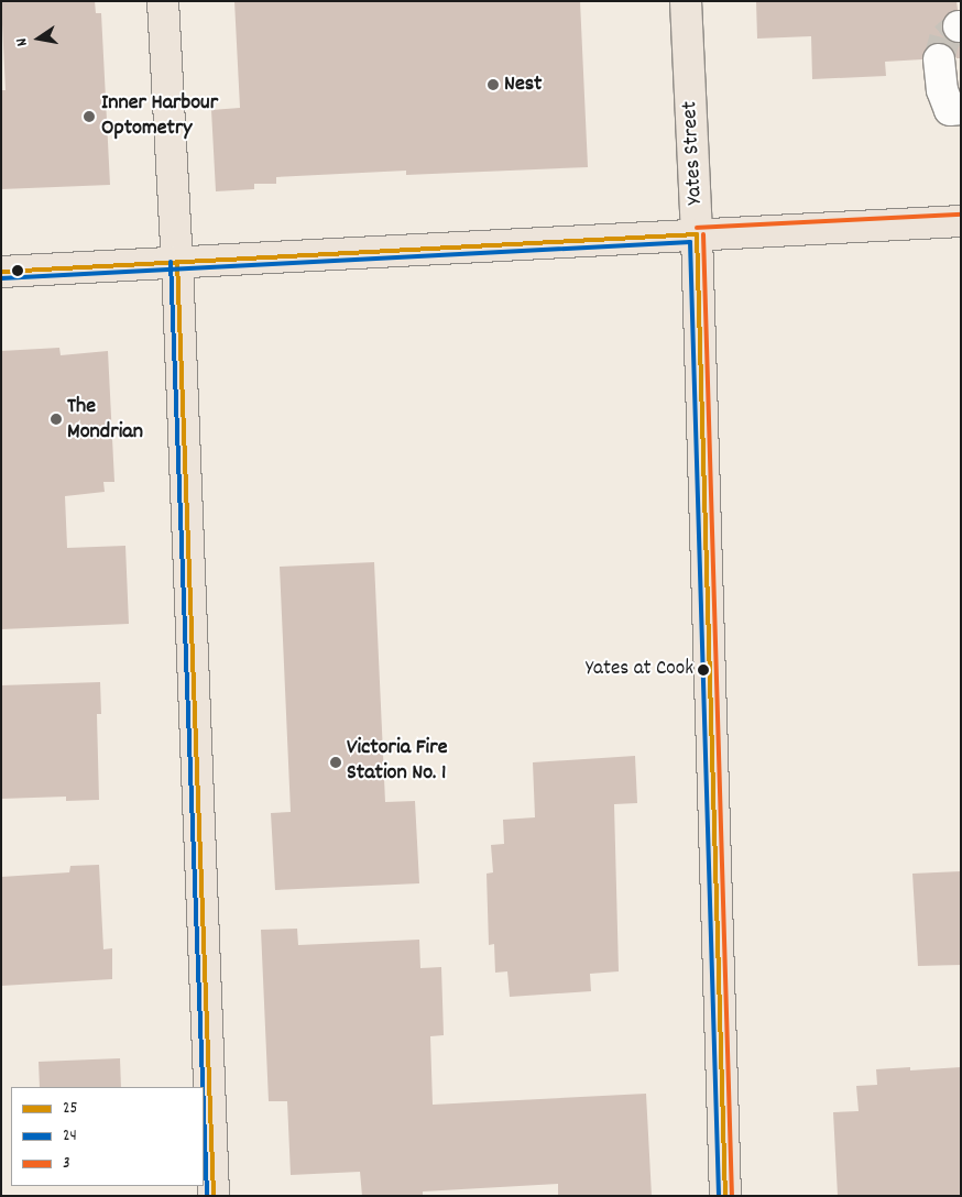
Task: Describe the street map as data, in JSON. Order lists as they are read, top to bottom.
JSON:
{
  "streets": {
    "main road": ["Yates Street"]
  },
  "places": [
    "Nest",
    "Inner Harbour Optometry",
    "The Mondrian",
    "Yates at Cook",
    "Victoria Fire Station No. 1"
  ],
  "lines": ["transit line 3", "transit line 25", "transit line 24"],
  "legend": ["25", "24", "3"],
  "north": "left"
}
